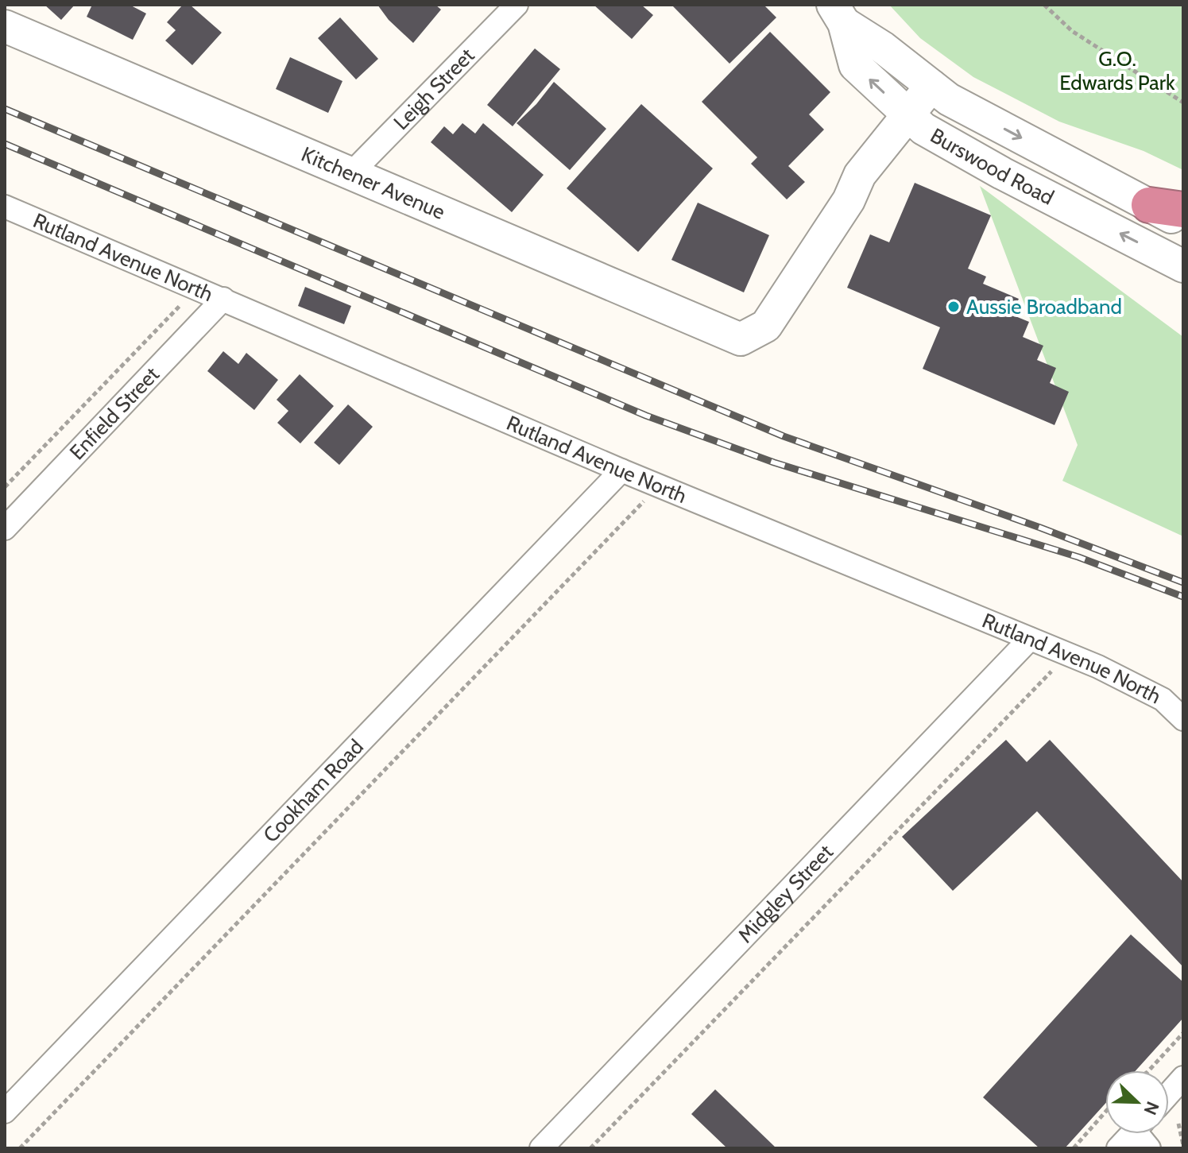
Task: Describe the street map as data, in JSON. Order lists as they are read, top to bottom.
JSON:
{
  "streets": {
    "street": [
      "Leigh Street",
      "Burswood Road",
      "Kitchener Avenue",
      "Rutland Avenue North",
      "Enfield Street",
      "Cookham Road",
      "Midgley Street"
    ]
  },
  "crossings": [
    ["Leigh Street", "Kitchener Avenue"],
    ["Burswood Road", "Kitchener Avenue"],
    ["Rutland Avenue North", "Enfield Street"],
    ["Rutland Avenue North", "Cookham Road"],
    ["Rutland Avenue North", "Midgley Street"]
  ],
  "parks": ["G.O. Edwards Park"],
  "places": ["Aussie Broadband"],
  "north": "bottom right"
}
